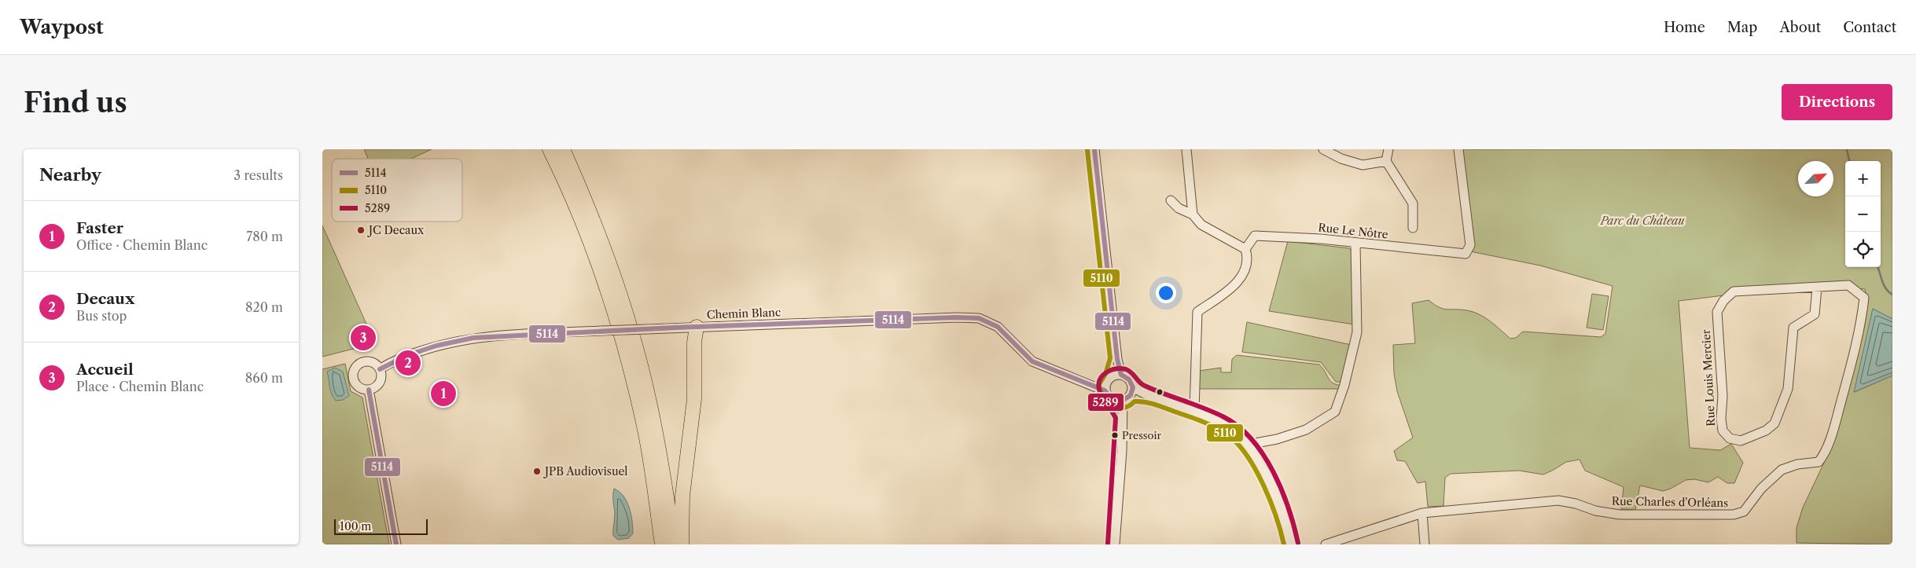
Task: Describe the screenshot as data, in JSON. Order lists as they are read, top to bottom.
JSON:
{
  "streets": {
    "street": [
      "Rue Le Nôtre",
      "Chemin Blanc",
      "Rue Louis Mercier",
      "Rue Charles d'Orléans"
    ]
  },
  "crossings": [
    ["Rue Louis Mercier", "Rue Charles d'Orléans"]
  ],
  "parks": ["Parc du Château"],
  "places": ["JC Decaux", "Pressoir", "JPB Audiovisuel"],
  "lines": ["transit line 5114", "transit line 5110", "transit line 5289"],
  "legend": ["5114", "5110", "5289"],
  "scale_bar": "100 m",
  "north": "top right",
  "page": {
    "header": "Waypost",
    "nav": [
      "Home",
      "Map",
      "About",
      "Contact"
    ],
    "buttons": "Directions",
    "title": "Find us",
    "heading": ["Nearby", "3 results"],
    "map_buttons": ["+", "−"],
    "list": [
      {
        "mark": "1",
        "name": "Faster",
        "note": "Office · Chemin Blanc",
        "value": "780 m"
      },
      {
        "mark": "2",
        "name": "Decaux",
        "note": "Bus stop",
        "value": "820 m"
      },
      {
        "mark": "3",
        "name": "Accueil",
        "note": "Place · Chemin Blanc",
        "value": "860 m"
      }
    ],
    "pins": ["3", "2", "1"],
    "scale": "100 m"
  }
}
